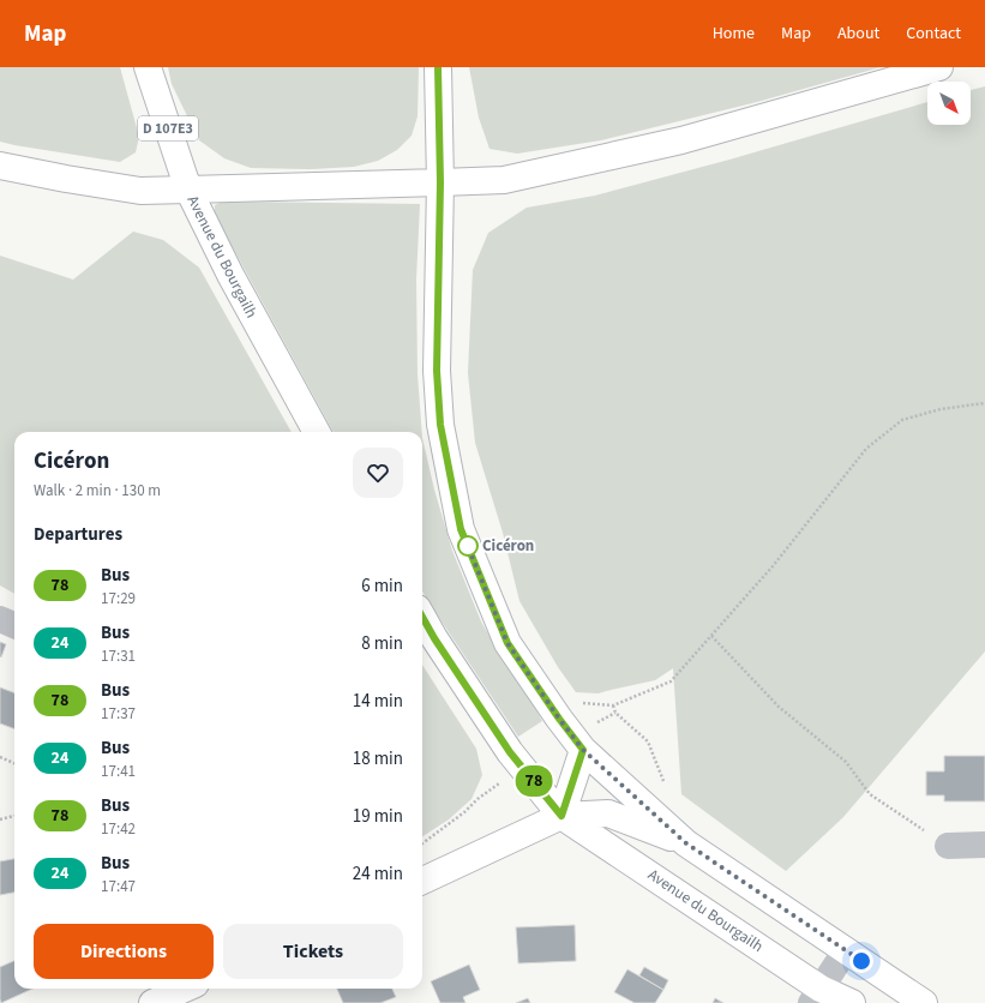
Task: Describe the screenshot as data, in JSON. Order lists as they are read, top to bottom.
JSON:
{
  "streets": {
    "main road": ["D 107E3", "Avenue du Bourgailh"]
  },
  "places": ["Cicéron"],
  "lines": ["bus line 78"],
  "north": "bottom right",
  "page": {
    "header": "Map",
    "nav": [
      "Home",
      "Map",
      "About",
      "Contact"
    ],
    "on_map": "78",
    "heading": [
      ["Cicéron", "Walk · 2 min · 130 m"],
      "Departures"
    ],
    "list": [
      {
        "mark": "78",
        "name": "Bus",
        "note": "17:29",
        "value": "6 min"
      },
      {
        "mark": "24",
        "name": "Bus",
        "note": "17:31",
        "value": "8 min"
      },
      {
        "mark": "78",
        "name": "Bus",
        "note": "17:37",
        "value": "14 min"
      },
      {
        "mark": "24",
        "name": "Bus",
        "note": "17:41",
        "value": "18 min"
      },
      {
        "mark": "78",
        "name": "Bus",
        "note": "17:42",
        "value": "19 min"
      },
      {
        "mark": "24",
        "name": "Bus",
        "note": "17:47",
        "value": "24 min"
      }
    ],
    "buttons": ["Directions", "Tickets"]
  }
}
